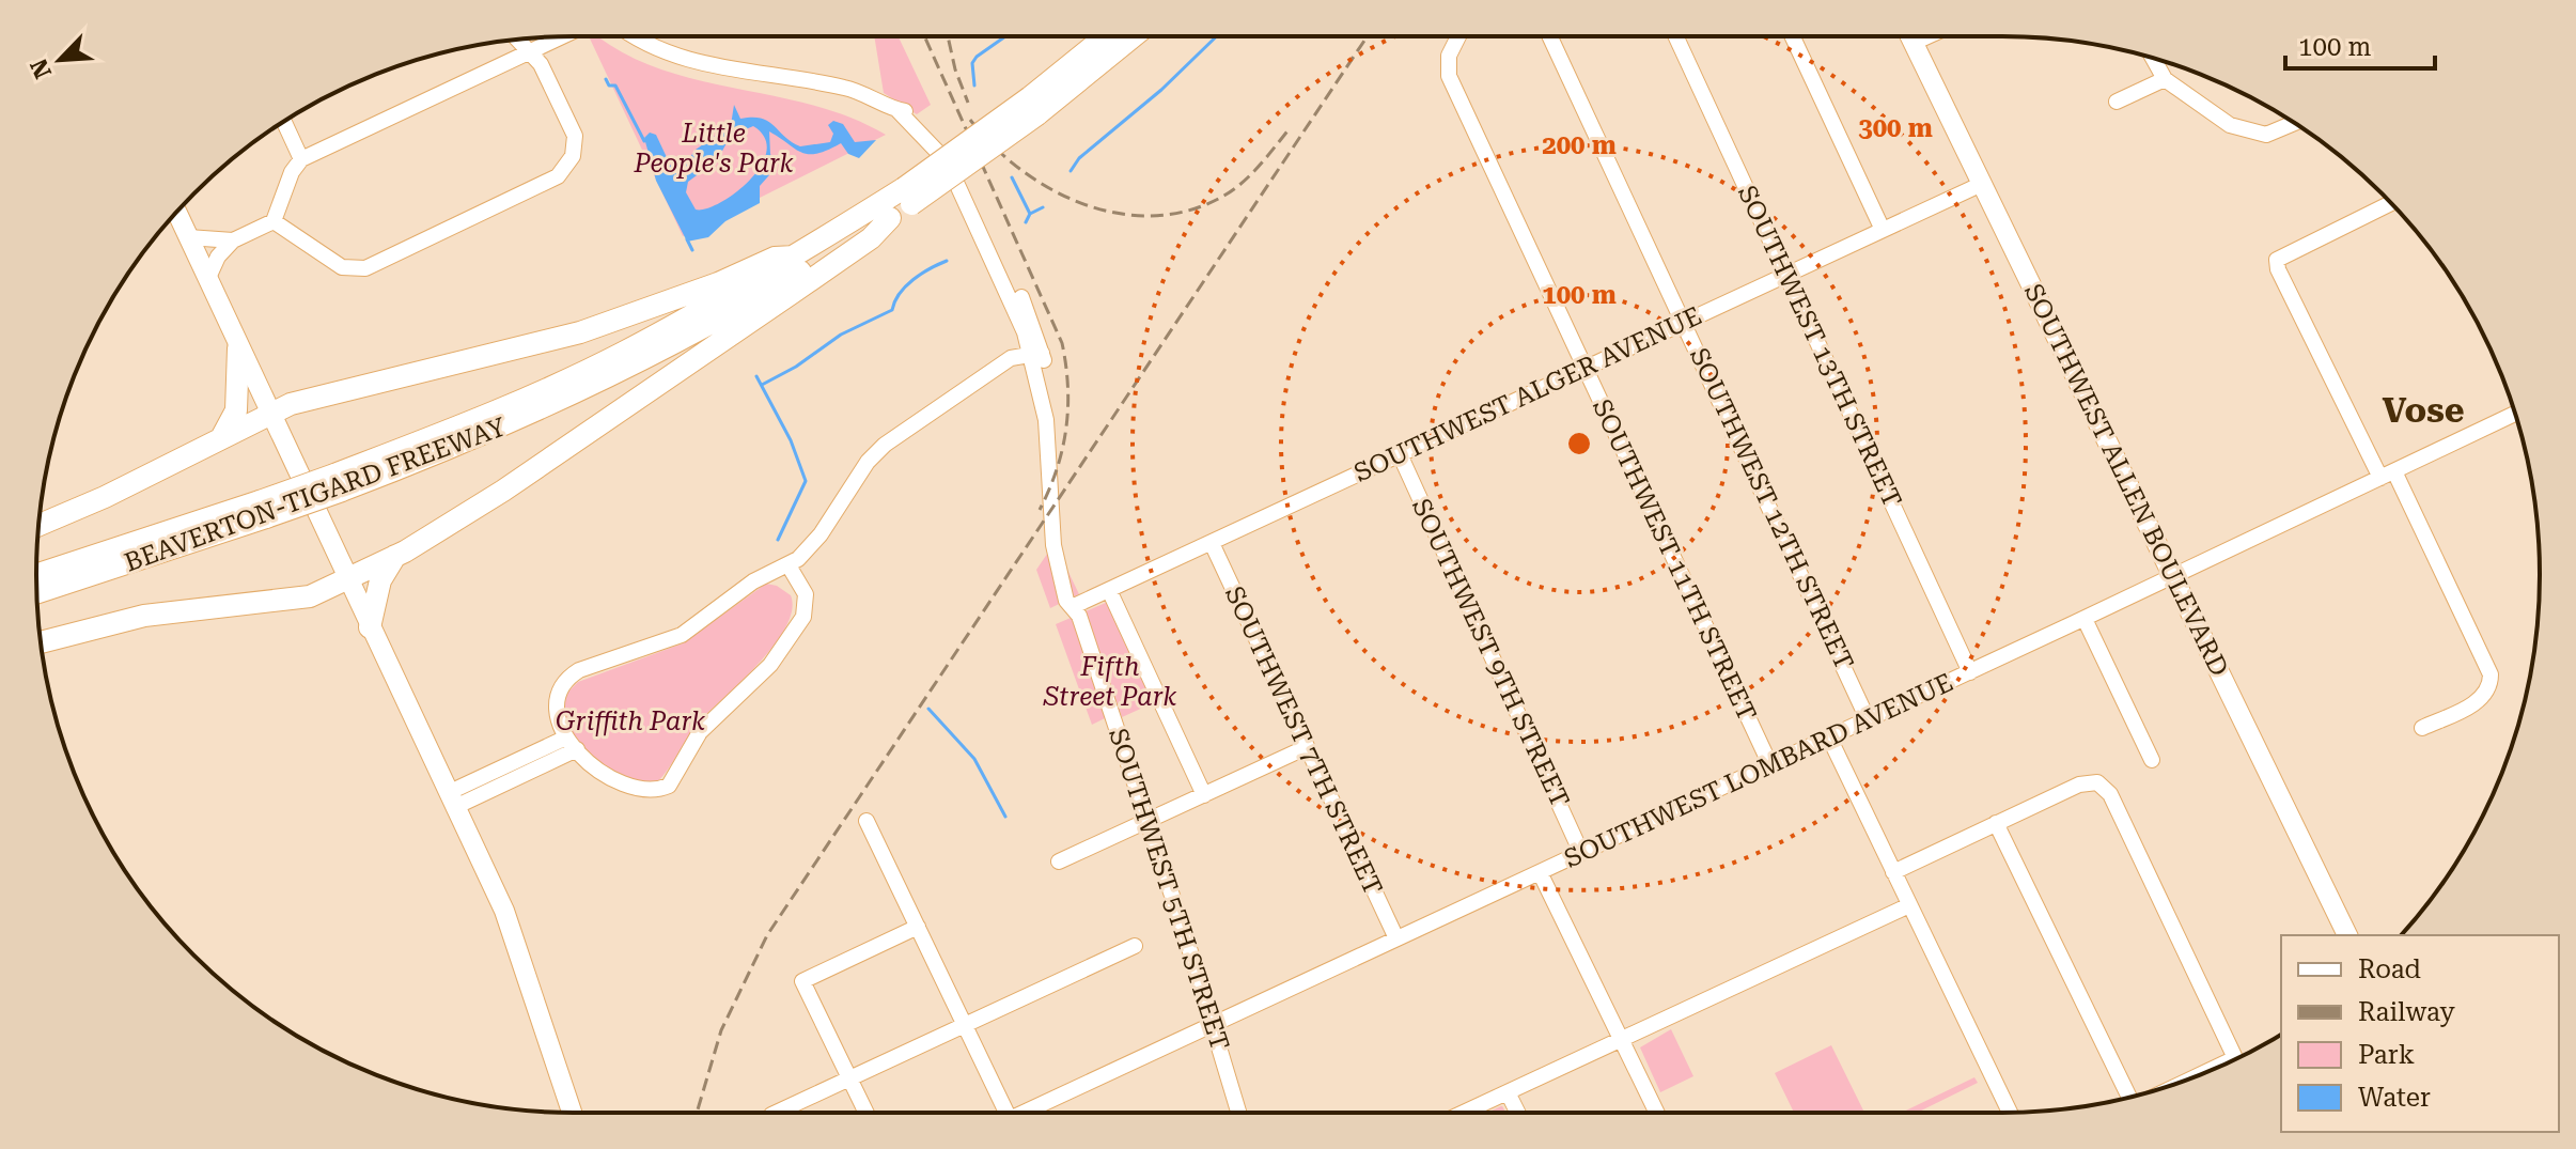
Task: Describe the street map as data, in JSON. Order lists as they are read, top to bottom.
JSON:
{
  "streets": {
    "highway": ["BEAVERTON-TIGARD FREEWAY"],
    "main road": ["SOUTHWEST ALLEN BOULEVARD"],
    "street": [
      "SOUTHWEST 13TH STREET",
      "SOUTHWEST ALGER AVENUE",
      "SOUTHWEST 12TH STREET",
      "SOUTHWEST 11TH STREET",
      "SOUTHWEST 9TH STREET",
      "SOUTHWEST 7TH STREET",
      "SOUTHWEST LOMBARD AVENUE",
      "SOUTHWEST 5TH STREET"
    ]
  },
  "crossings": [
    ["SOUTHWEST 13TH STREET", "SOUTHWEST ALGER AVENUE"],
    ["SOUTHWEST 13TH STREET", "SOUTHWEST LOMBARD AVENUE"],
    ["SOUTHWEST ALGER AVENUE", "SOUTHWEST ALLEN BOULEVARD"],
    ["SOUTHWEST ALGER AVENUE", "SOUTHWEST 12TH STREET"],
    ["SOUTHWEST ALGER AVENUE", "SOUTHWEST 11TH STREET"],
    ["SOUTHWEST ALGER AVENUE", "SOUTHWEST 9TH STREET"],
    ["SOUTHWEST ALGER AVENUE", "SOUTHWEST 7TH STREET"],
    ["SOUTHWEST ALGER AVENUE", "SOUTHWEST 5TH STREET"],
    ["SOUTHWEST ALLEN BOULEVARD", "SOUTHWEST LOMBARD AVENUE"],
    ["SOUTHWEST 12TH STREET", "SOUTHWEST LOMBARD AVENUE"],
    ["SOUTHWEST 11TH STREET", "SOUTHWEST LOMBARD AVENUE"],
    ["SOUTHWEST 9TH STREET", "SOUTHWEST LOMBARD AVENUE"],
    ["SOUTHWEST 7TH STREET", "SOUTHWEST LOMBARD AVENUE"],
    ["SOUTHWEST LOMBARD AVENUE", "SOUTHWEST 5TH STREET"]
  ],
  "districts": ["Vose"],
  "parks": ["Little People's Park", "Fifth Street Park", "Griffith Park"],
  "legend": [
    "Road",
    "Railway",
    "Park",
    "Water"
  ],
  "scale_bar": "100 m",
  "north": "bottom left",
  "rings": ["300 m", "200 m", "100 m"]
}
